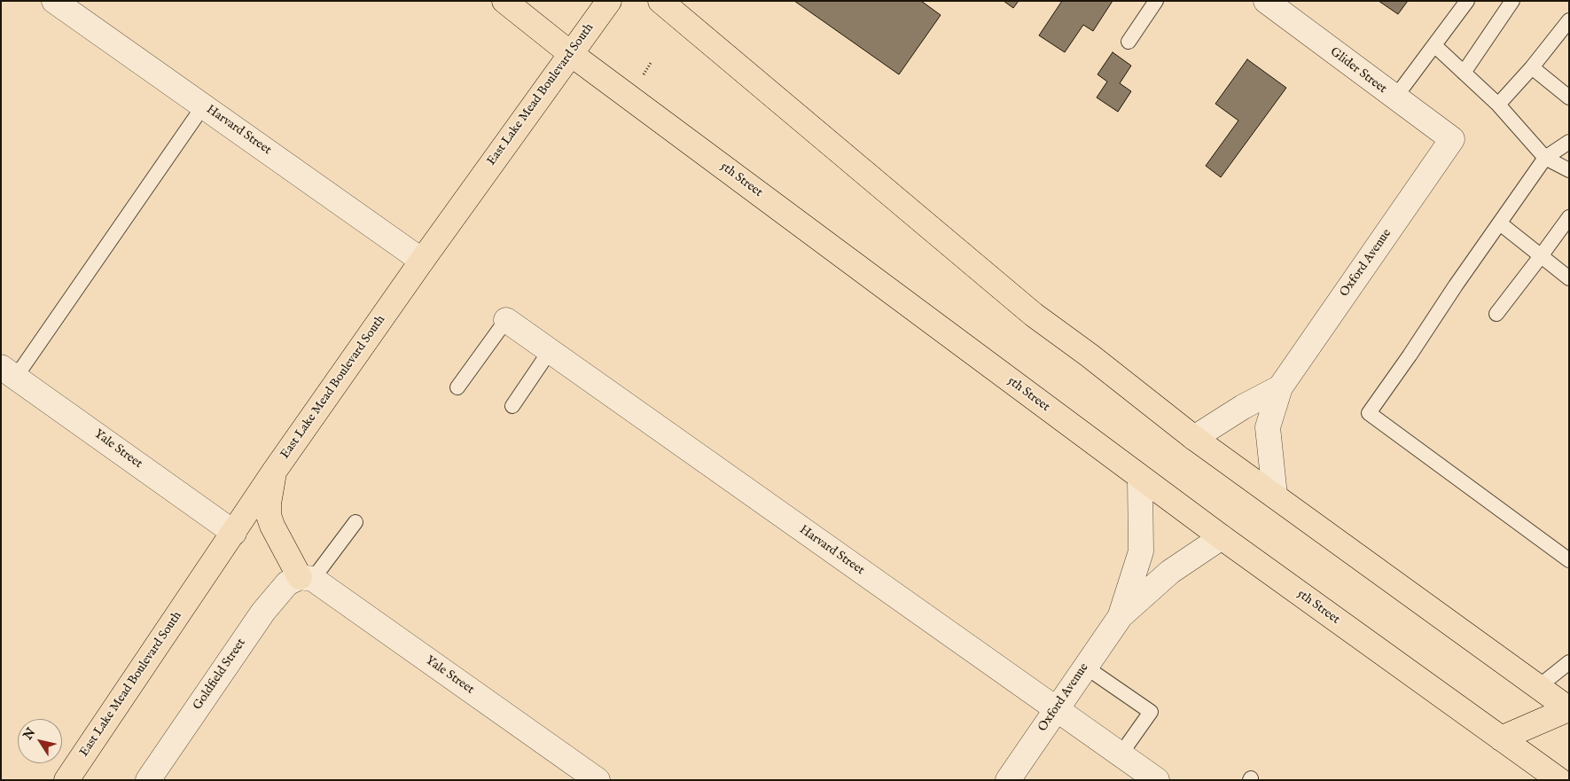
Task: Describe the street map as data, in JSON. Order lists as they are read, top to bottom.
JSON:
{
  "streets": {
    "main road": ["East Lake Mead Boulevard South", "5th Street"],
    "street": [
      "Glider Street",
      "Harvard Street",
      "Oxford Avenue",
      "Yale Street",
      "Goldfield Street"
    ]
  },
  "crossings": [
    ["Glider Street", "Oxford Avenue"],
    ["East Lake Mead Boulevard South", "Harvard Street"],
    ["East Lake Mead Boulevard South", "5th Street"],
    ["East Lake Mead Boulevard South", "Yale Street"],
    ["Harvard Street", "Oxford Avenue"],
    ["5th Street", "Oxford Avenue"],
    ["Yale Street", "Goldfield Street"]
  ],
  "north": "top left"
}
